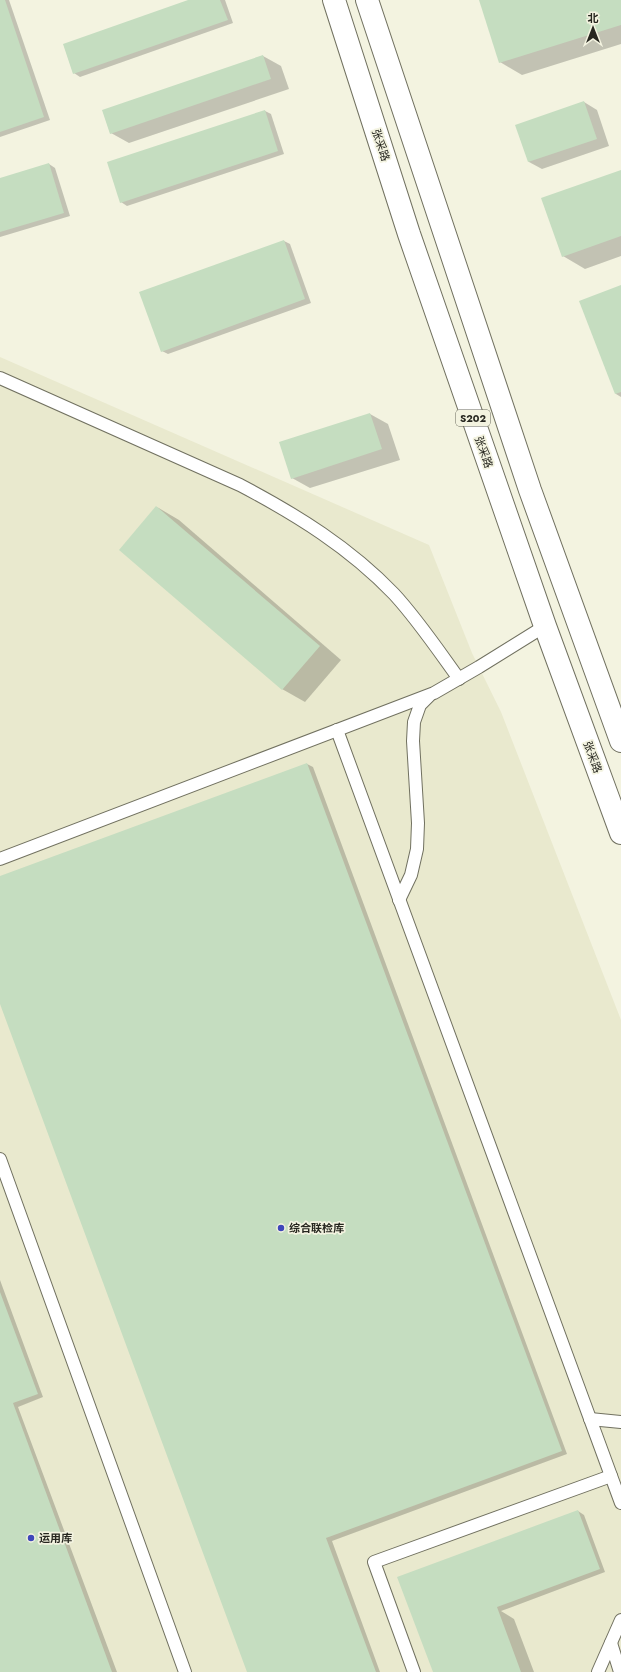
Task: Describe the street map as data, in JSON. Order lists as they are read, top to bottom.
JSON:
{
  "streets": {
    "main road": ["张采路", "S202"]
  },
  "places": ["综合联检库", "运用库"],
  "north": "top"
}
